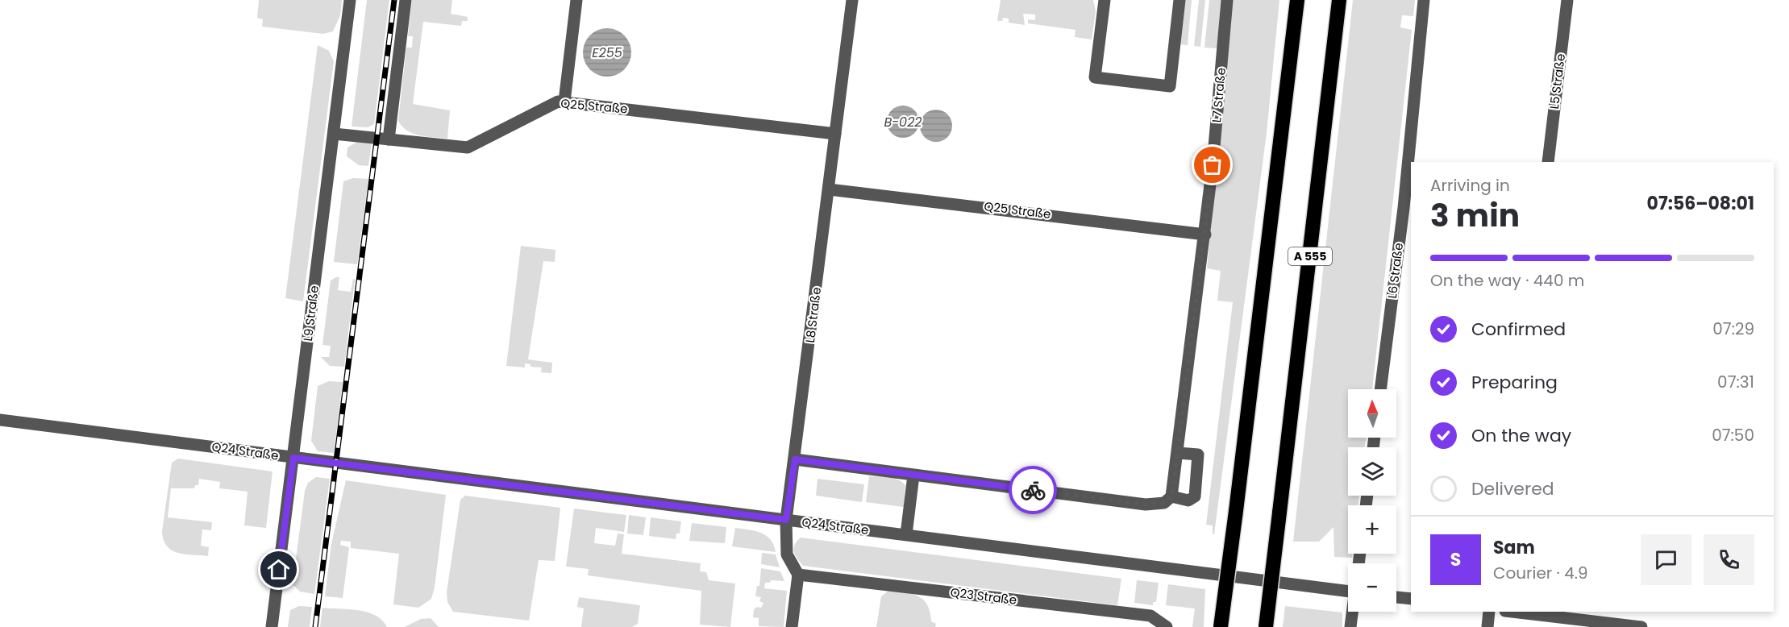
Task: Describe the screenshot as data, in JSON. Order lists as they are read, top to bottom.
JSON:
{
  "streets": {
    "highway": ["A 555"],
    "lane": [
      "L5 Straße",
      "L7 Straße",
      "Q25 Straße",
      "L6 Straße",
      "L9 Straße",
      "L8 Straße",
      "Q24 Straße",
      "Q23 Straße"
    ]
  },
  "crossings": [
    ["L7 Straße", "Q25 Straße"],
    ["Q25 Straße", "L9 Straße"],
    ["Q25 Straße", "L8 Straße"],
    ["L9 Straße", "Q24 Straße"],
    ["L8 Straße", "Q24 Straße"],
    ["L8 Straße", "Q23 Straße"]
  ],
  "water": ["E255", "B-022"],
  "north": "top",
  "page": {
    "heading": ["3 min", "Arriving in", "07:56–08:01"],
    "panel": ["Sam", "Courier · 4.9"],
    "bar": "On the way · 440 m",
    "list": [
      ["Confirmed", "07:29"],
      ["Preparing", "07:31"],
      ["On the way", "07:50"],
      "Delivered"
    ],
    "map_buttons": ["+", "−"],
    "round": "S"
  }
}
